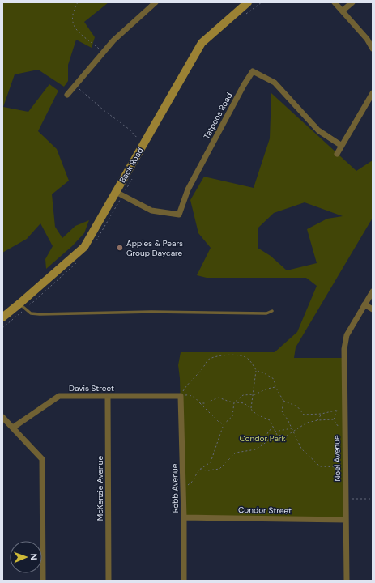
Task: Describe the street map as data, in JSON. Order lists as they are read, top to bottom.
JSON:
{
  "streets": {
    "street": [
      "Tatpoos Road",
      "Back Road",
      "Davis Street",
      "Noel Avenue",
      "McKenzie Avenue",
      "Robb Avenue",
      "Condor Street"
    ]
  },
  "crossings": [
    ["Tatpoos Road", "Back Road"],
    ["Davis Street", "McKenzie Avenue"],
    ["Davis Street", "Robb Avenue"],
    ["Noel Avenue", "Condor Street"],
    ["Robb Avenue", "Condor Street"]
  ],
  "parks": ["Condor Park"],
  "places": ["Apples & Pears Group Daycare"],
  "north": "right"
}
